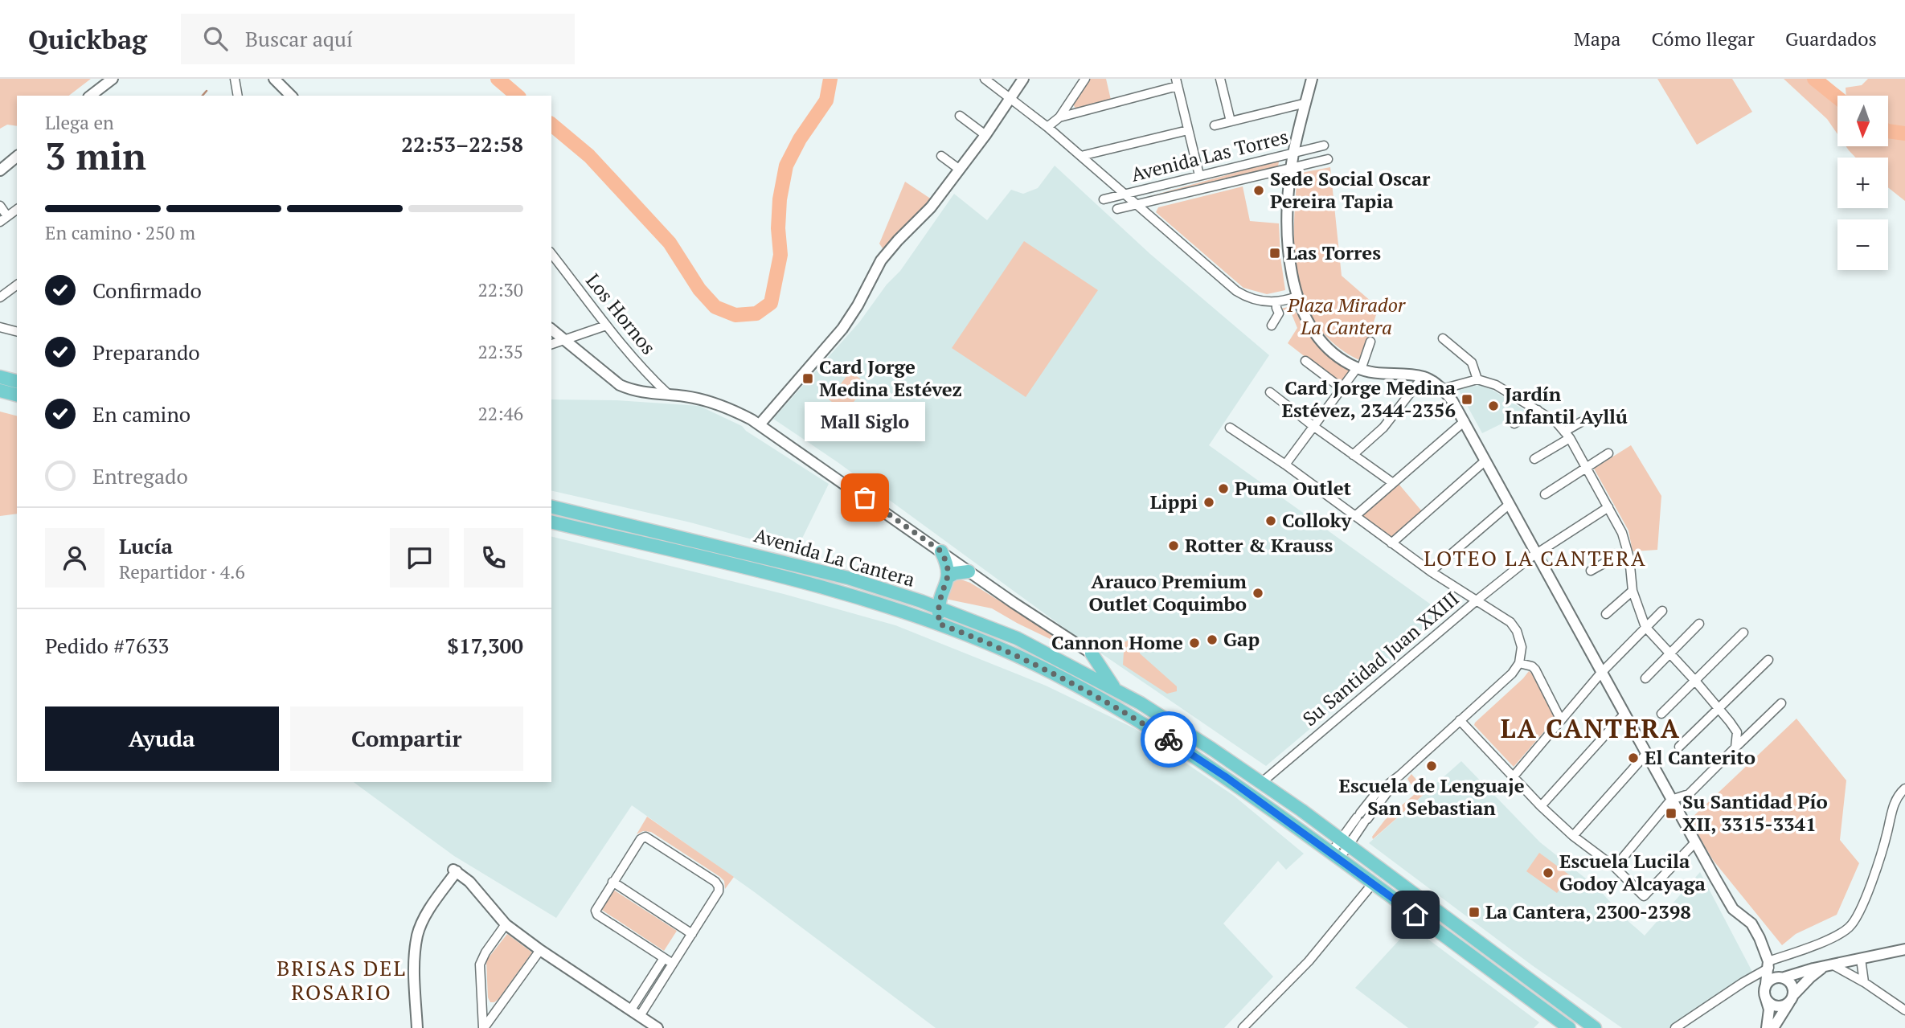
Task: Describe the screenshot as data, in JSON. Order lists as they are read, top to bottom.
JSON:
{
  "streets": {
    "highway": ["Avenida La Cantera"],
    "street": ["Avenida Las Torres", "Los Hornos", "Su Santidad Juan XXIII"]
  },
  "crossings": [
    ["Avenida La Cantera", "Su Santidad Juan XXIII"]
  ],
  "districts": ["LOTEO LA CANTERA", "LA CANTERA", "BRISAS DEL ROSARIO"],
  "parks": ["Plaza Mirador La Cantera"],
  "places": {
    "other": [
      "Sede Social Oscar Pereira Tapia",
      "Jardín Infantil Ayllú",
      "Puma Outlet",
      "Mall Siglo",
      "Lippi",
      "Colloky",
      "Rotter & Krauss",
      "Arauco Premium Outlet Coquimbo",
      "Gap",
      "Cannon Home",
      "El Canterito",
      "Escuela de Lenguaje San Sebastian",
      "Escuela Lucila Godoy Alcayaga"
    ],
    "transit": [
      "Las Torres",
      "Card Jorge Medina Estévez",
      "Card Jorge Medina Estévez, 2344-2356",
      "Su Santidad Pío XII, 3315-3341",
      "La Cantera, 2300-2398"
    ]
  },
  "north": "bottom",
  "page": {
    "header": "Quickbag",
    "search": "Buscar aquí",
    "nav": ["Mapa", "Cómo llegar", "Guardados"],
    "map_buttons": ["+", "−"],
    "heading": ["3 min", "Llega en", "22:53–22:58"],
    "panel": [
      "Lucía",
      "Repartidor · 4.6",
      "Pedido #7633",
      "$17,300"
    ],
    "bar": "En camino · 250 m",
    "list": [
      ["Confirmado", "22:30"],
      ["Preparando", "22:35"],
      ["En camino", "22:46"],
      "Entregado"
    ],
    "bubble": "Mall Siglo",
    "buttons": ["Ayuda", "Compartir"]
  }
}
